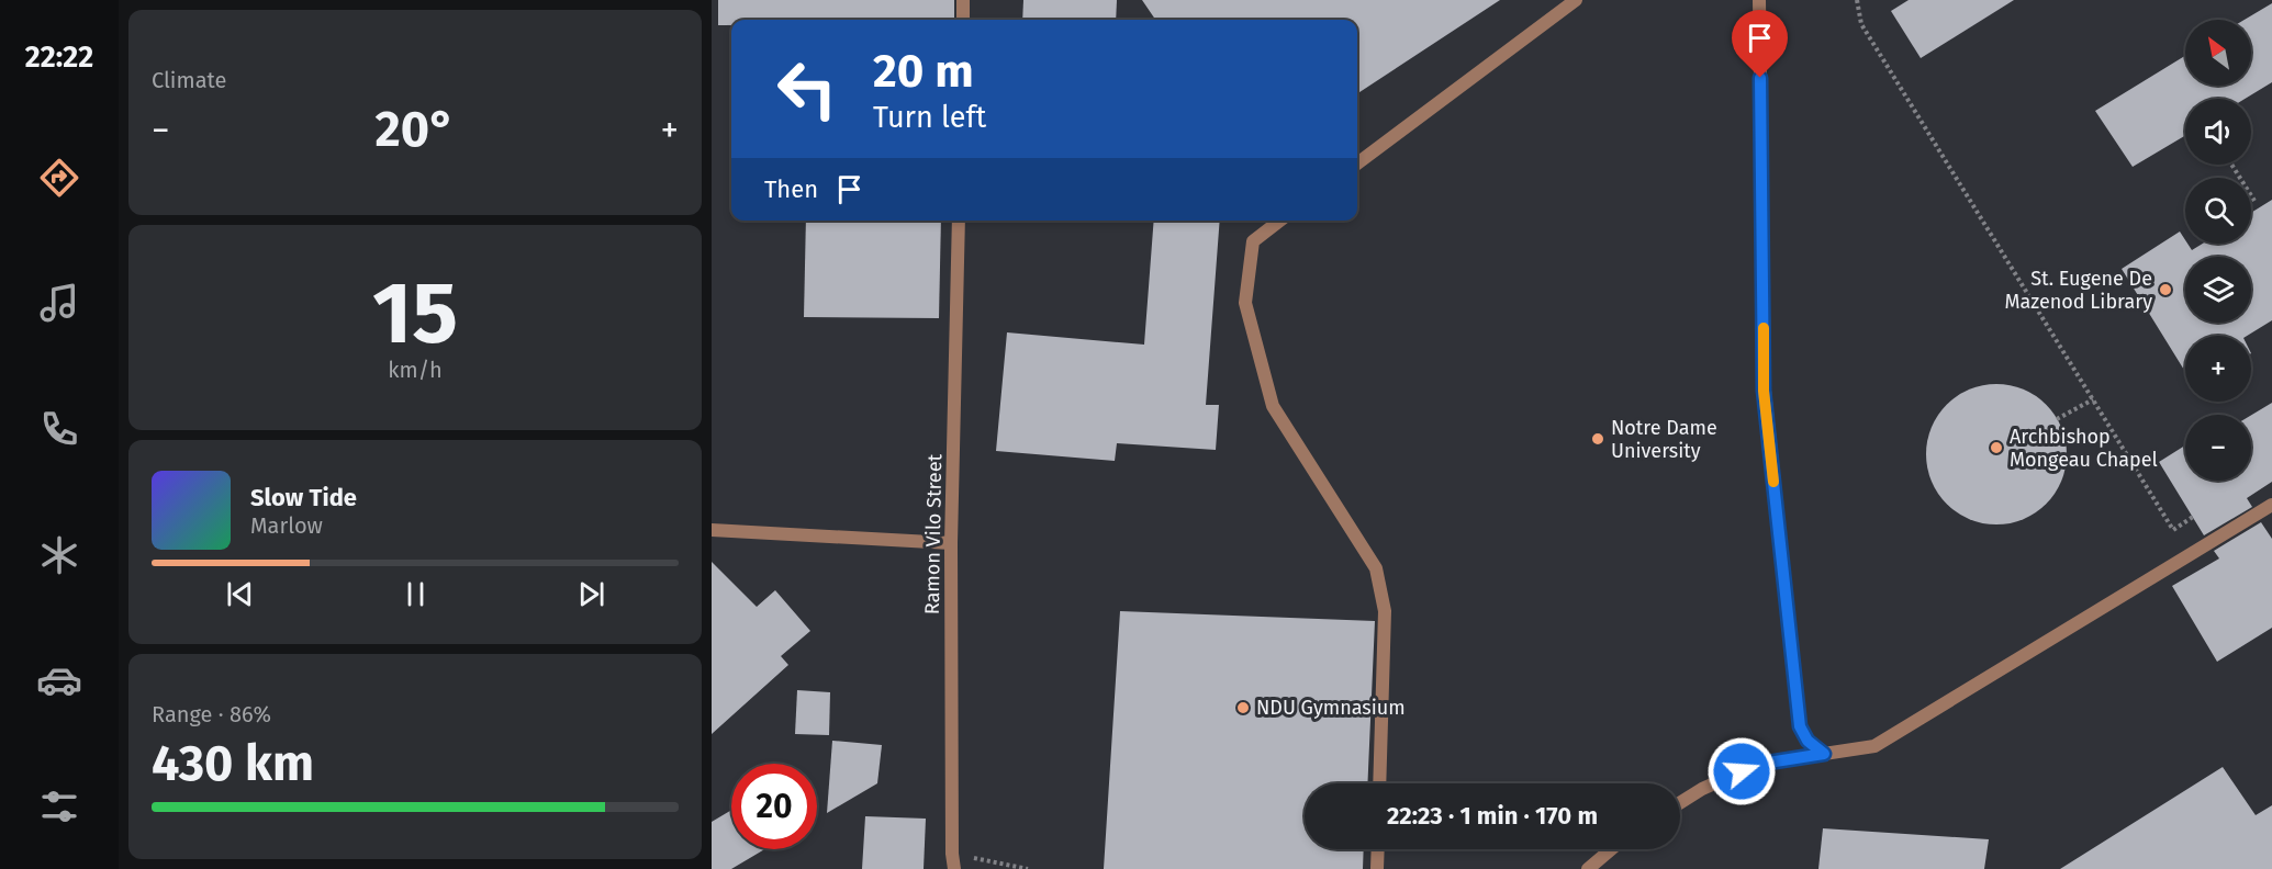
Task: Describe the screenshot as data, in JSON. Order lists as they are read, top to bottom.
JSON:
{
  "streets": {
    "street": ["Ramon Vilo Street"]
  },
  "places": [
    "St. Eugene De Mazenod Library",
    "Notre Dame University",
    "Archbishop Mongeau Chapel",
    "NDU Gymnasium"
  ],
  "north": "top left",
  "page": {
    "tabs": "22:22",
    "tile": [
      "Climate",
      ["15", "km/h"],
      ["Range · 86%", "430 km"]
    ],
    "map_buttons": ["+", "−"],
    "turn": ["20 m", "Turn left"],
    "heat": ["−", "20°", "+"],
    "then": "Then",
    "song": ["Slow Tide", "Marlow"],
    "limit": "20",
    "trip": "22:23 · 1 min · 170 m"
  }
}
